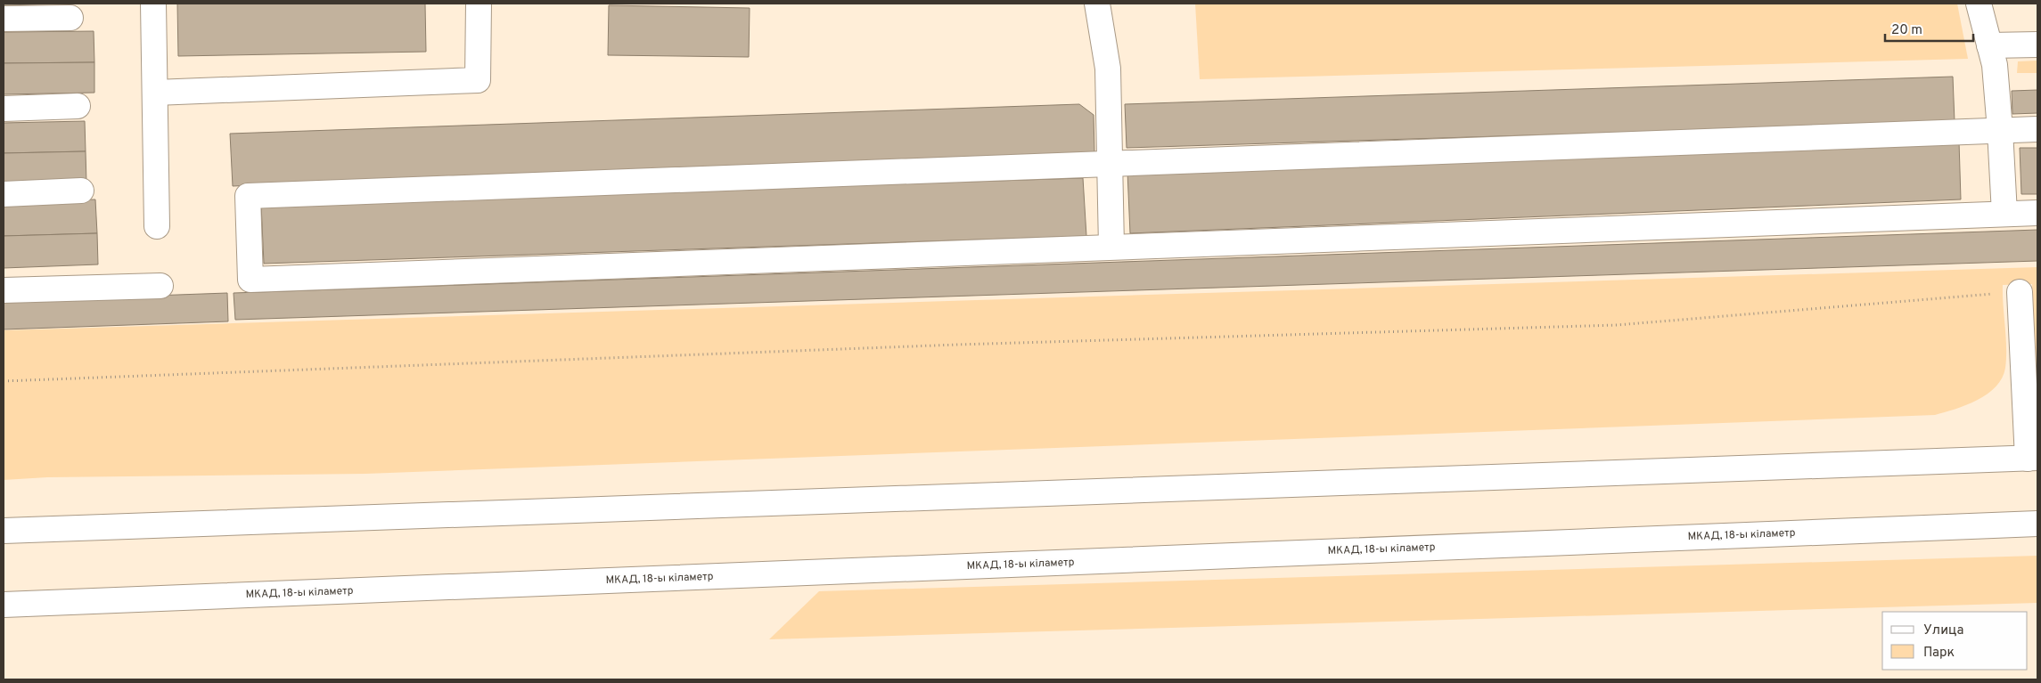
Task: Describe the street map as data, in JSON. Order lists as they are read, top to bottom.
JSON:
{
  "streets": {
    "main road": ["МКАД, 18-ы кіламетр"]
  },
  "legend": ["Улица", "Парк"],
  "scale_bar": "20 m"
}
